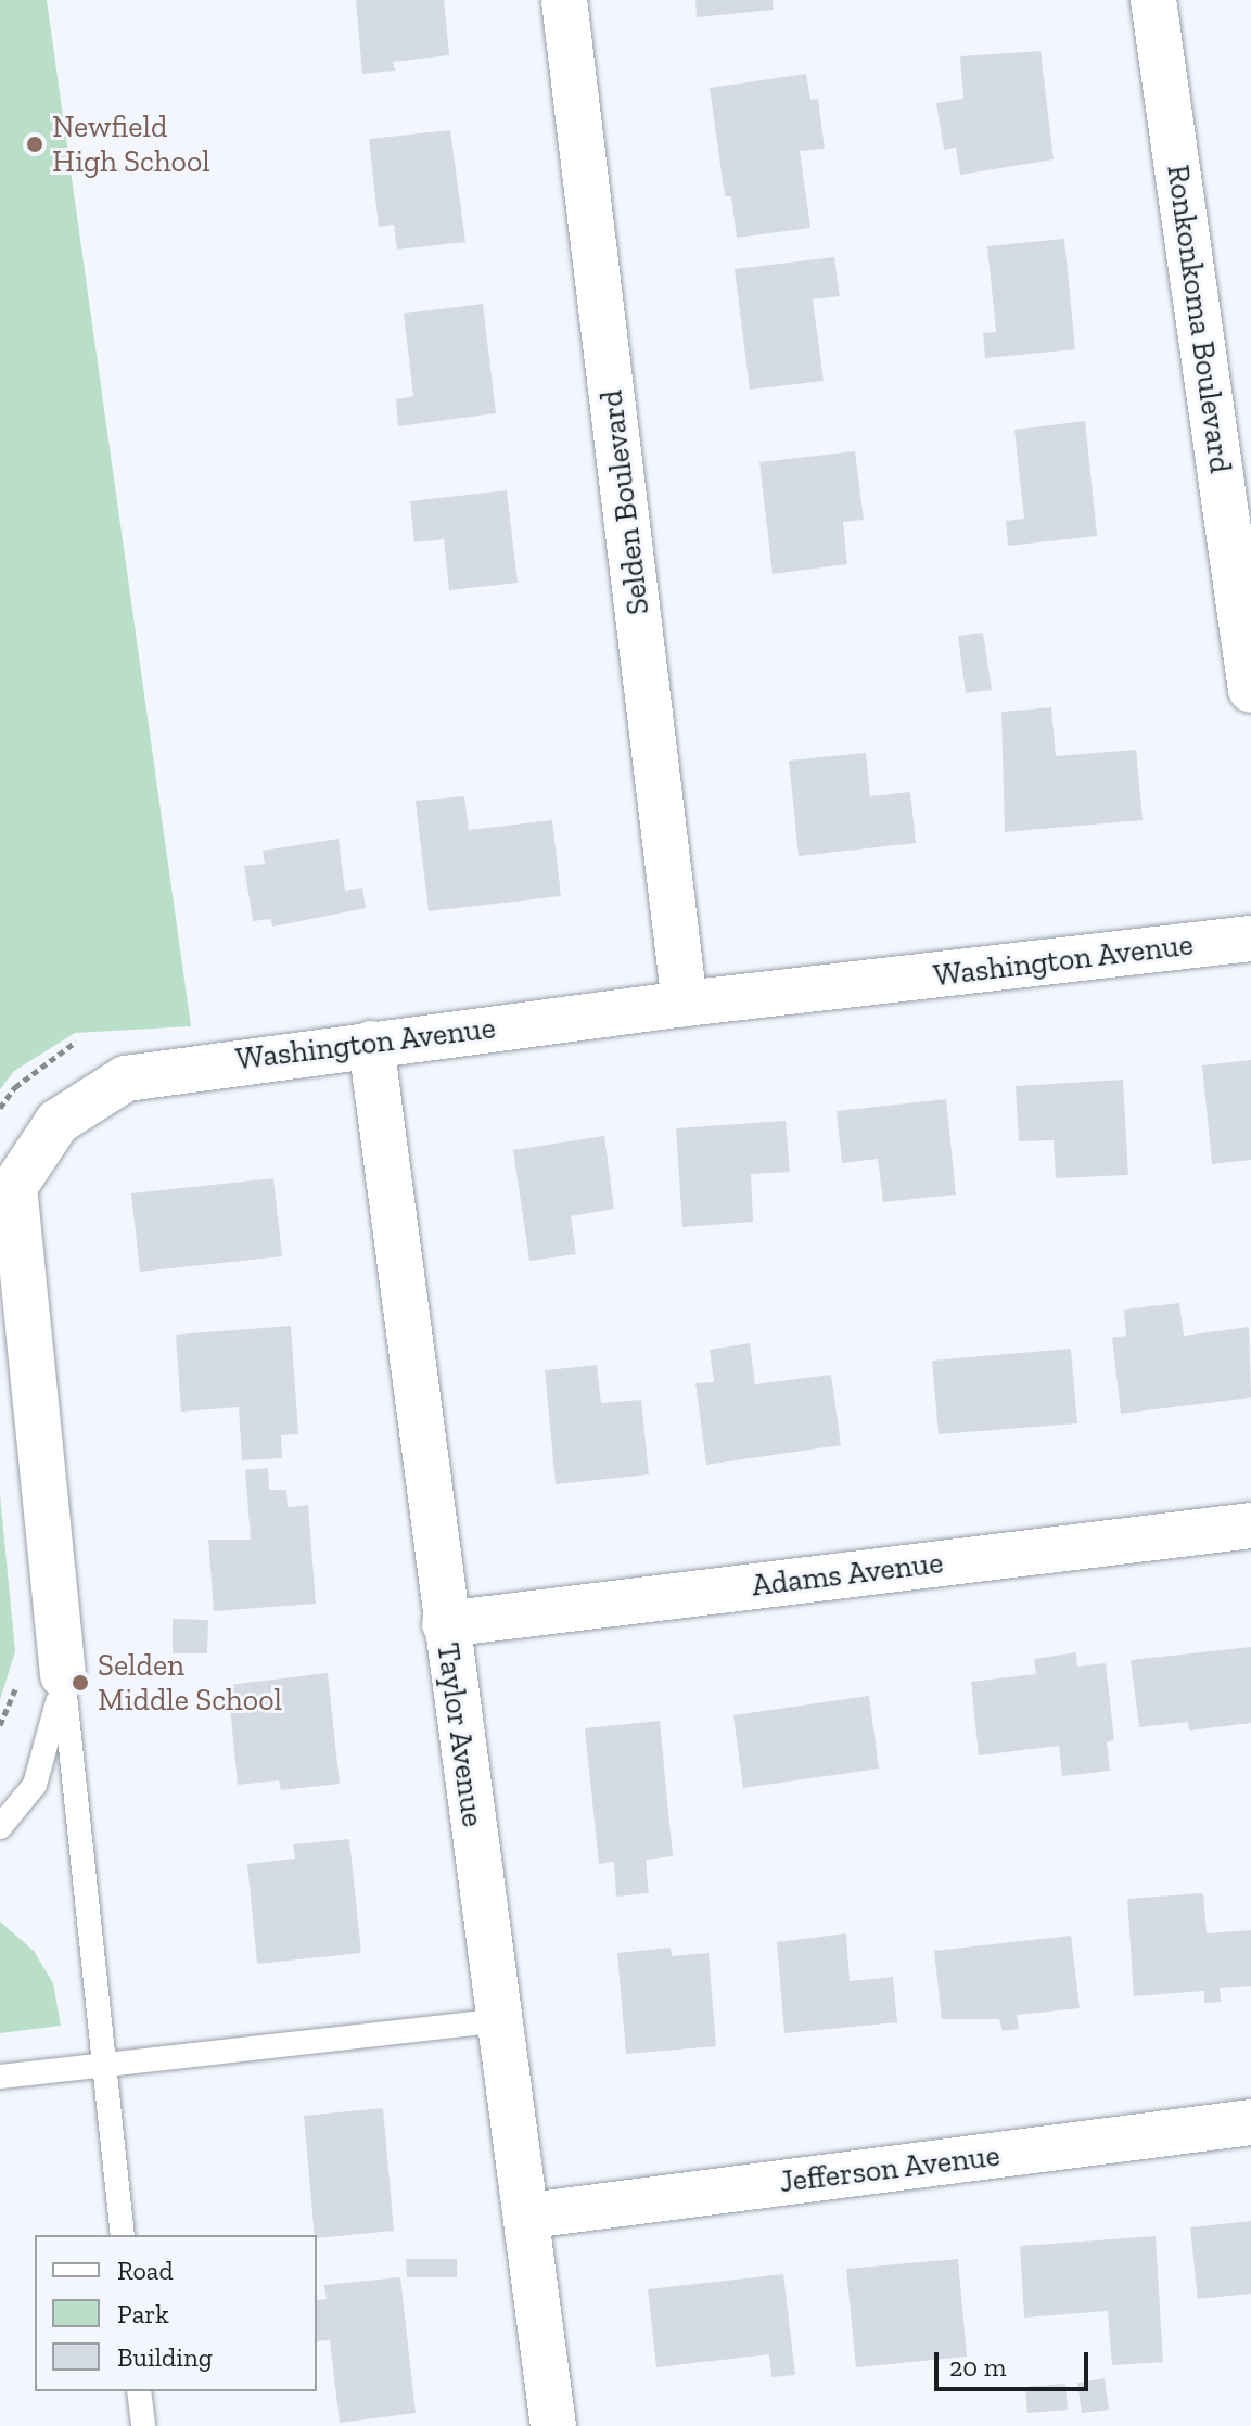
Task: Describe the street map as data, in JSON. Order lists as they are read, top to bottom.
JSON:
{
  "streets": {
    "street": [
      "Ronkonkoma Boulevard",
      "Selden Boulevard",
      "Washington Avenue",
      "Adams Avenue",
      "Taylor Avenue",
      "Jefferson Avenue"
    ]
  },
  "crossings": [
    ["Selden Boulevard", "Washington Avenue"],
    ["Washington Avenue", "Taylor Avenue"],
    ["Adams Avenue", "Taylor Avenue"],
    ["Taylor Avenue", "Jefferson Avenue"]
  ],
  "places": ["Newfield High School", "Selden Middle School"],
  "legend": ["Road", "Park", "Building"],
  "scale_bar": "20 m"
}
